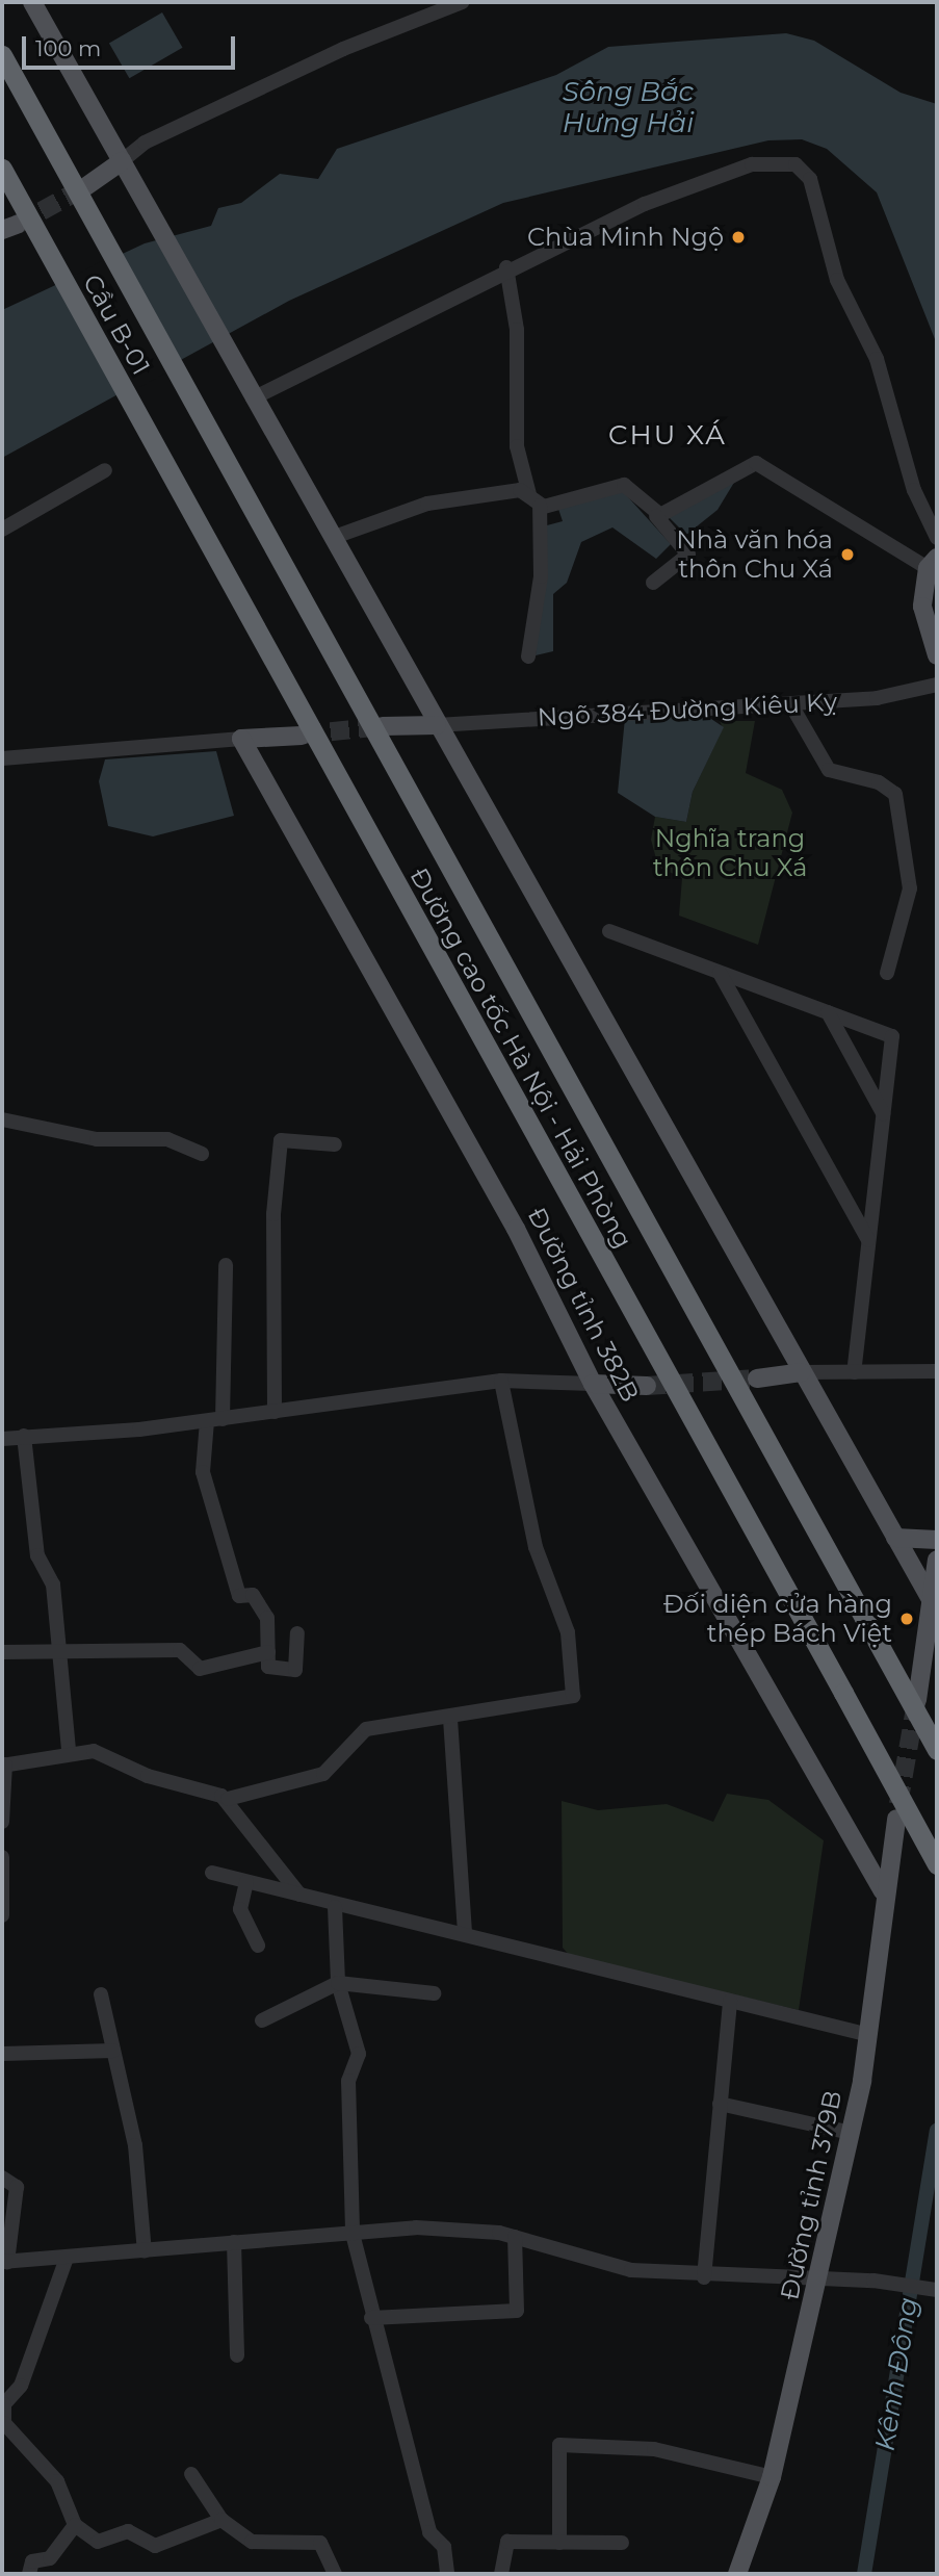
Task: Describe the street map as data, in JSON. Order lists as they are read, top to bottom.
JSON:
{
  "streets": {
    "highway": ["Cầu B-01", "Đường cao tốc Hà Nội - Hải Phòng"],
    "main road": ["Đường tỉnh 382B", "Đường tỉnh 379B"],
    "street": ["Ngõ 384 Đường Kiêu Kỵ"]
  },
  "crossings": [
    ["Cầu B-01", "Đường cao tốc Hà Nội - Hải Phòng"],
    ["Đường tỉnh 382B", "Đường tỉnh 379B"]
  ],
  "districts": ["CHU XÁ"],
  "water": ["Sông Bắc Hưng Hải", "Kênh Đông"],
  "parks": ["Nghĩa trang thôn Chu Xá"],
  "places": ["Chùa Minh Ngộ", "Nhà văn hóa thôn Chu Xá", "Đối diện cửa hàng thép Bách Việt"],
  "scale_bar": "100 m"
}
